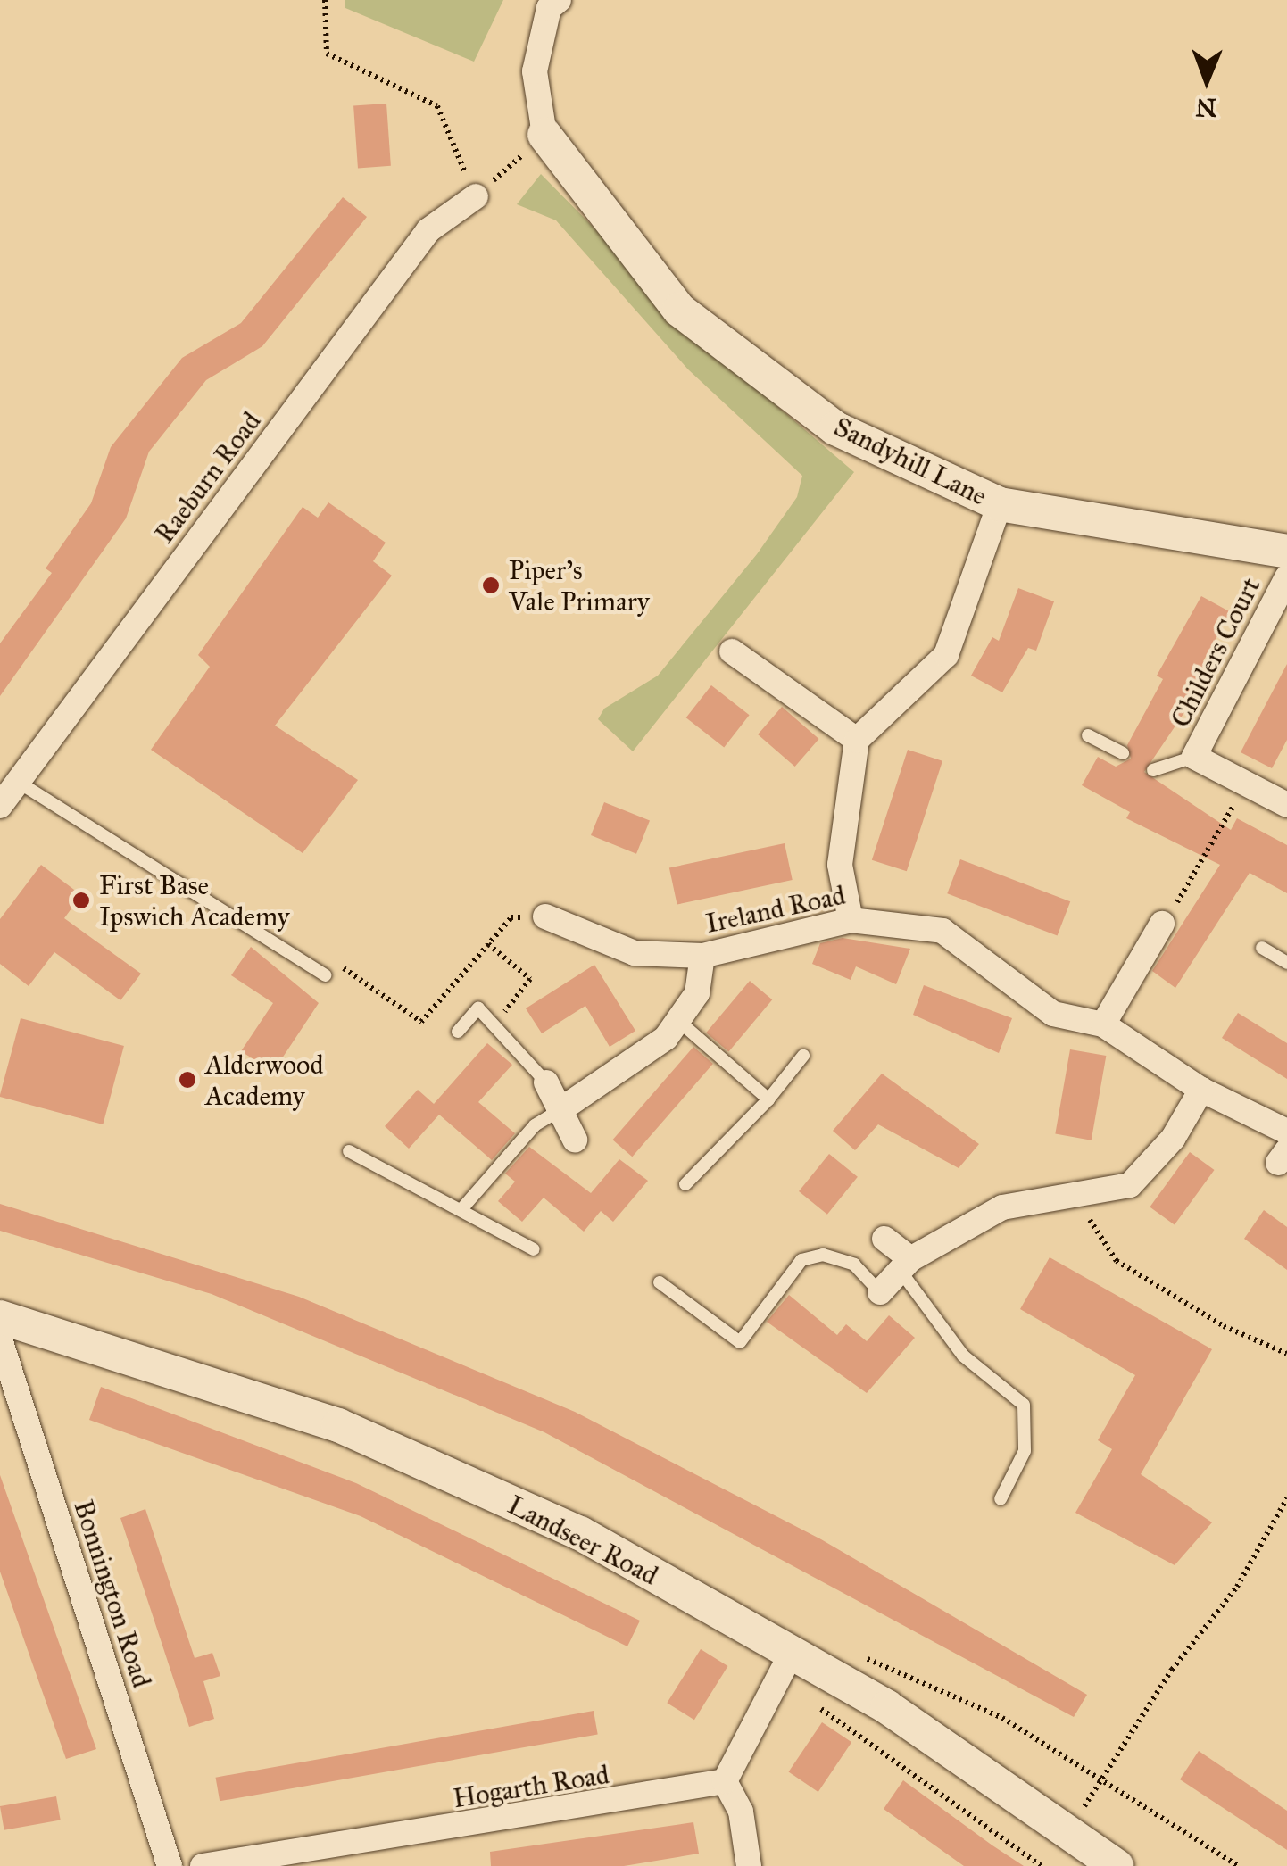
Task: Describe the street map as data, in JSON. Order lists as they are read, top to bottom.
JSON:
{
  "streets": {
    "street": [
      "Sandyhill Lane",
      "Raeburn Road",
      "Childers Court",
      "Ireland Road",
      "Landseer Road",
      "Bonnington Road",
      "Hogarth Road"
    ]
  },
  "places": ["Piper's Vale Primary", "First Base Ipswich Academy", "Alderwood Academy"],
  "north": "bottom"
}
